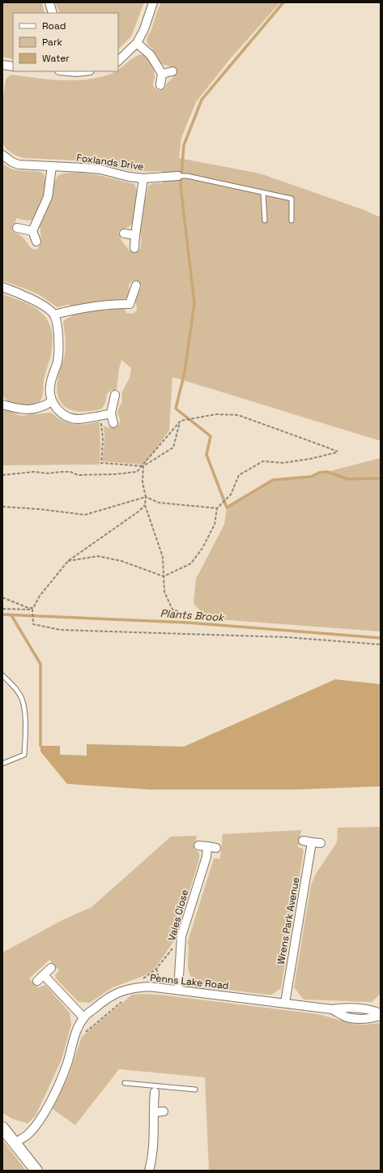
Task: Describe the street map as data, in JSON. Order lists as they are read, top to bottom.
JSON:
{
  "streets": {
    "street": [
      "Foxlands Drive",
      "Vales Close",
      "Wrens Park Avenue",
      "Penns Lake Road"
    ]
  },
  "crossings": [
    ["Vales Close", "Penns Lake Road"],
    ["Wrens Park Avenue", "Penns Lake Road"]
  ],
  "water": ["Plants Brook"],
  "legend": ["Road", "Park", "Water"]
}
